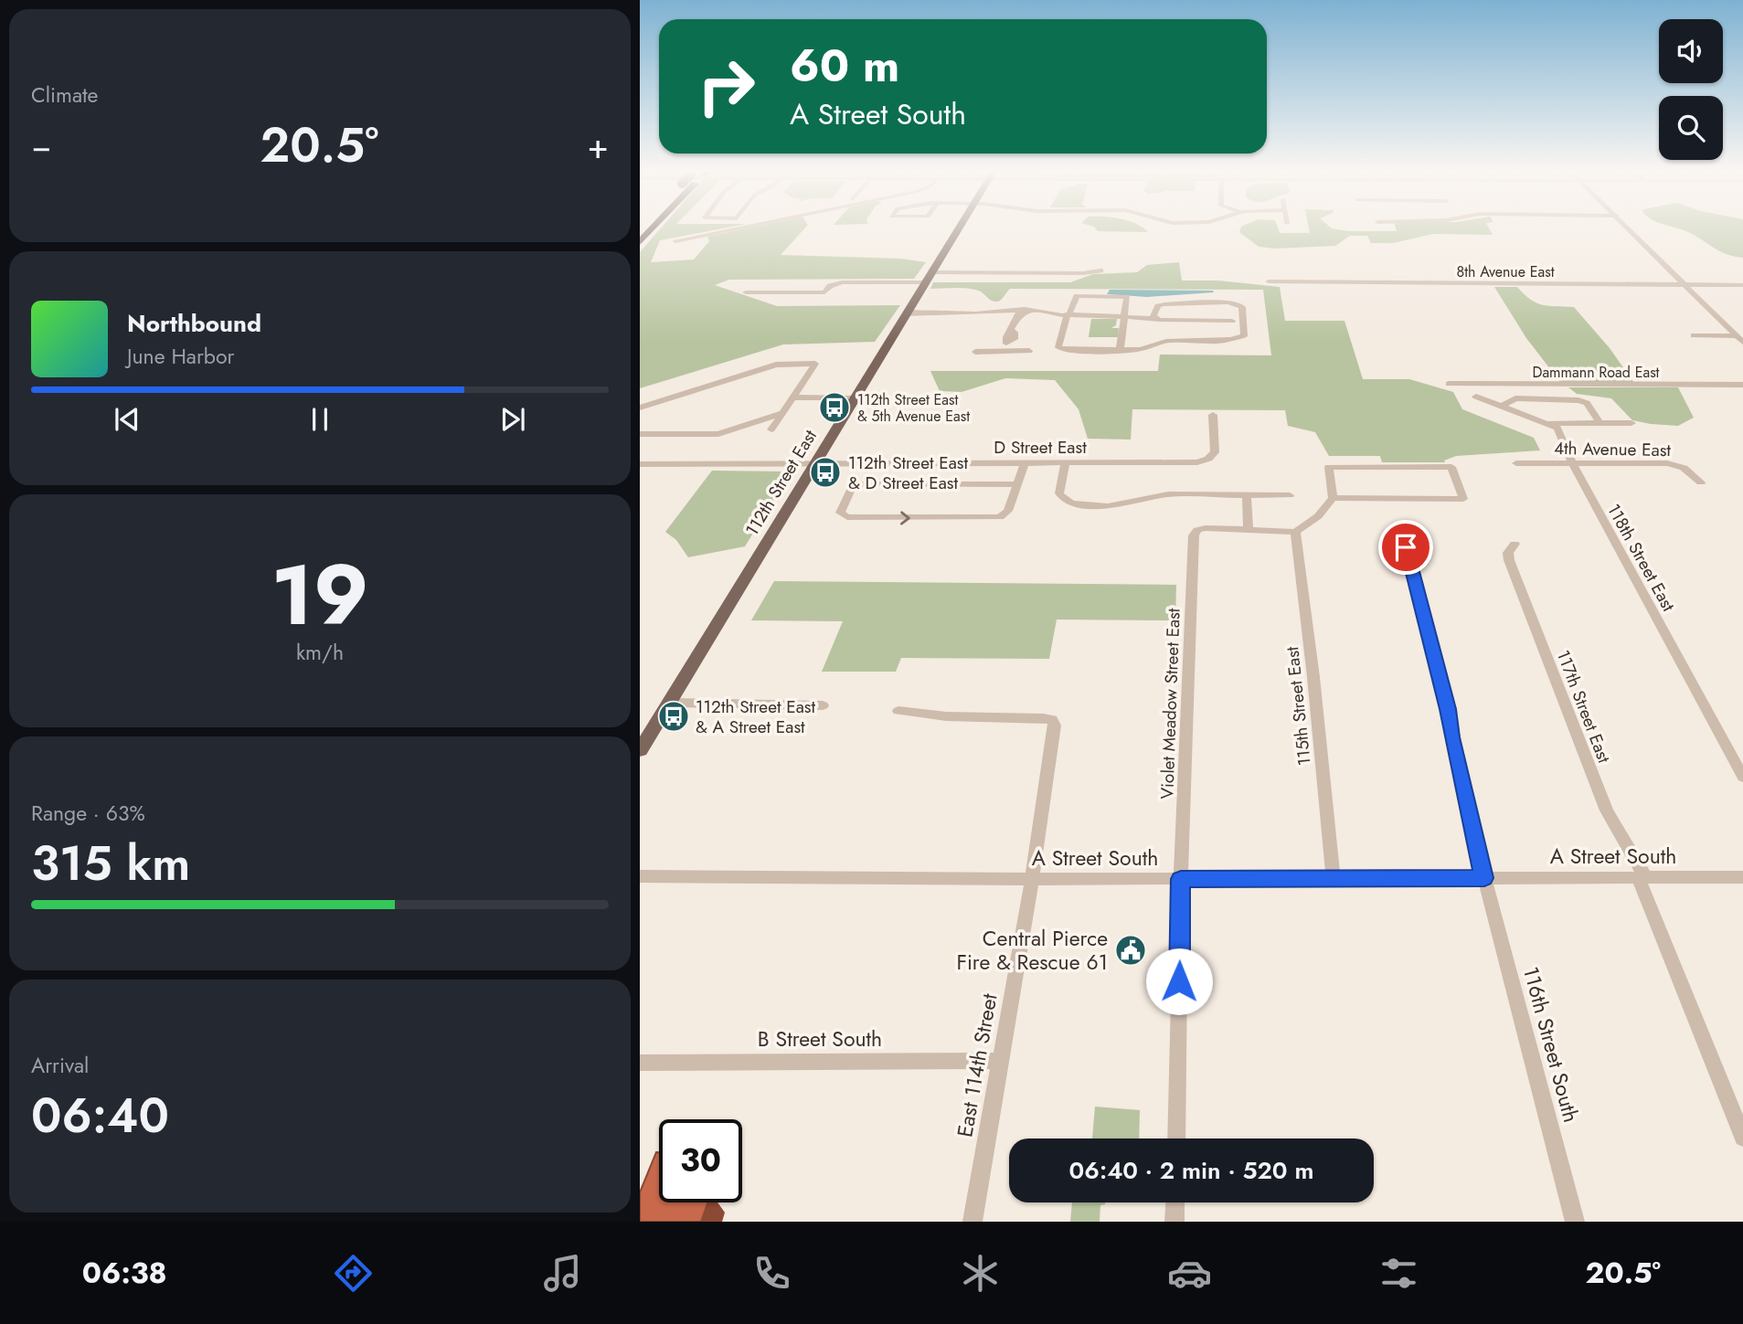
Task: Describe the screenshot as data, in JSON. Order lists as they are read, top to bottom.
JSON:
{
  "streets": {
    "main road": ["112th Street East"],
    "street": [
      "8th Avenue East",
      "Dammann Road East",
      "D Street East",
      "4th Avenue East",
      "118th Street East",
      "Violet Meadow Street East",
      "115th Street East",
      "117th Street East",
      "A Street South",
      "B Street South",
      "116th Street South",
      "East 114th Street"
    ]
  },
  "crossings": [
    ["D Street East", "112th Street East"],
    ["4th Avenue East", "118th Street East"],
    ["Violet Meadow Street East", "A Street South"],
    ["115th Street East", "A Street South"],
    ["117th Street East", "A Street South"],
    ["A Street South", "116th Street South"],
    ["A Street South", "East 114th Street"],
    ["B Street South", "East 114th Street"]
  ],
  "places": {
    "bus stop": ["112th Street East & 5th Avenue East", "112th Street East & D Street East", "112th Street East & A Street East"],
    "public building": ["Central Pierce Fire & Rescue 61"]
  },
  "page": {
    "tile": [
      "Climate",
      ["19", "km/h"],
      ["Range · 63%", "315 km"],
      ["Arrival", "06:40"]
    ],
    "turn": ["60 m", "A Street South"],
    "heat": ["−", "20.5°", "+"],
    "song": ["Northbound", "June Harbor"],
    "limit": "30",
    "trip": "06:40 · 2 min · 520 m",
    "tabs": ["06:38", "20.5°"]
  }
}
